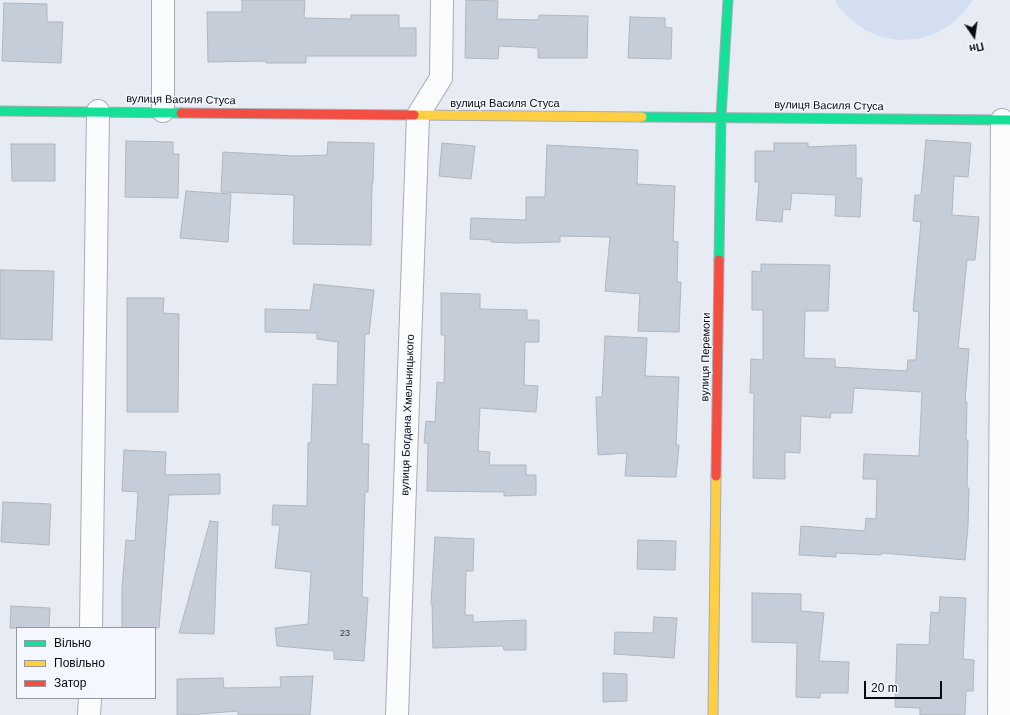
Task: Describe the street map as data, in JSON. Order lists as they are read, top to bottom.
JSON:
{
  "streets": {
    "street": ["вулиця Василя Стуса", "вулиця Перемоги", "вулиця Богдана Хмельницького"]
  },
  "crossings": [
    ["вулиця Василя Стуса", "вулиця Перемоги"],
    ["вулиця Василя Стуса", "вулиця Богдана Хмельницького"]
  ],
  "house_numbers": ["23"],
  "legend": ["Вільно", "Повільно", "Затор"],
  "scale_bar": "20 m",
  "north": "bottom"
}
